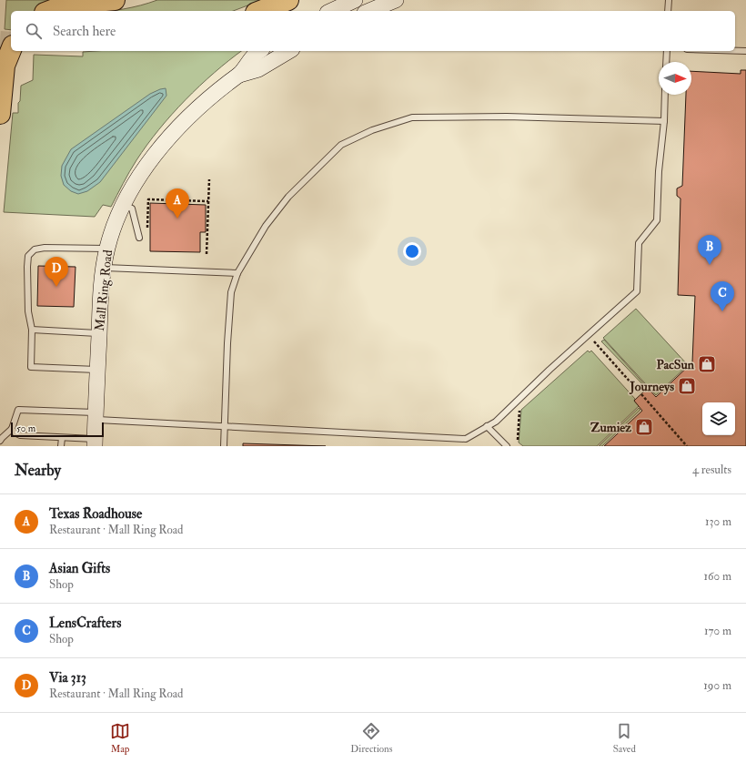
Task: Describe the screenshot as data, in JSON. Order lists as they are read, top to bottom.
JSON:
{
  "streets": {
    "street": ["Mall Ring Road"]
  },
  "places": {
    "shop": ["PacSun", "Journeys", "Zumiez"]
  },
  "scale_bar": "50 m",
  "north": "right",
  "page": {
    "search": "Search here",
    "pins": [
      "A",
      "B",
      "D",
      "C"
    ],
    "scale": "50 m",
    "heading": ["Nearby", "4 results"],
    "list": [
      {
        "mark": "A",
        "name": "Texas Roadhouse",
        "note": "Restaurant · Mall Ring Road",
        "value": "130 m"
      },
      {
        "mark": "B",
        "name": "Asian Gifts",
        "note": "Shop",
        "value": "160 m"
      },
      {
        "mark": "C",
        "name": "LensCrafters",
        "note": "Shop",
        "value": "170 m"
      },
      {
        "mark": "D",
        "name": "Via 313",
        "note": "Restaurant · Mall Ring Road",
        "value": "190 m"
      }
    ],
    "nav": ["Map", "Directions", "Saved"]
  }
}
